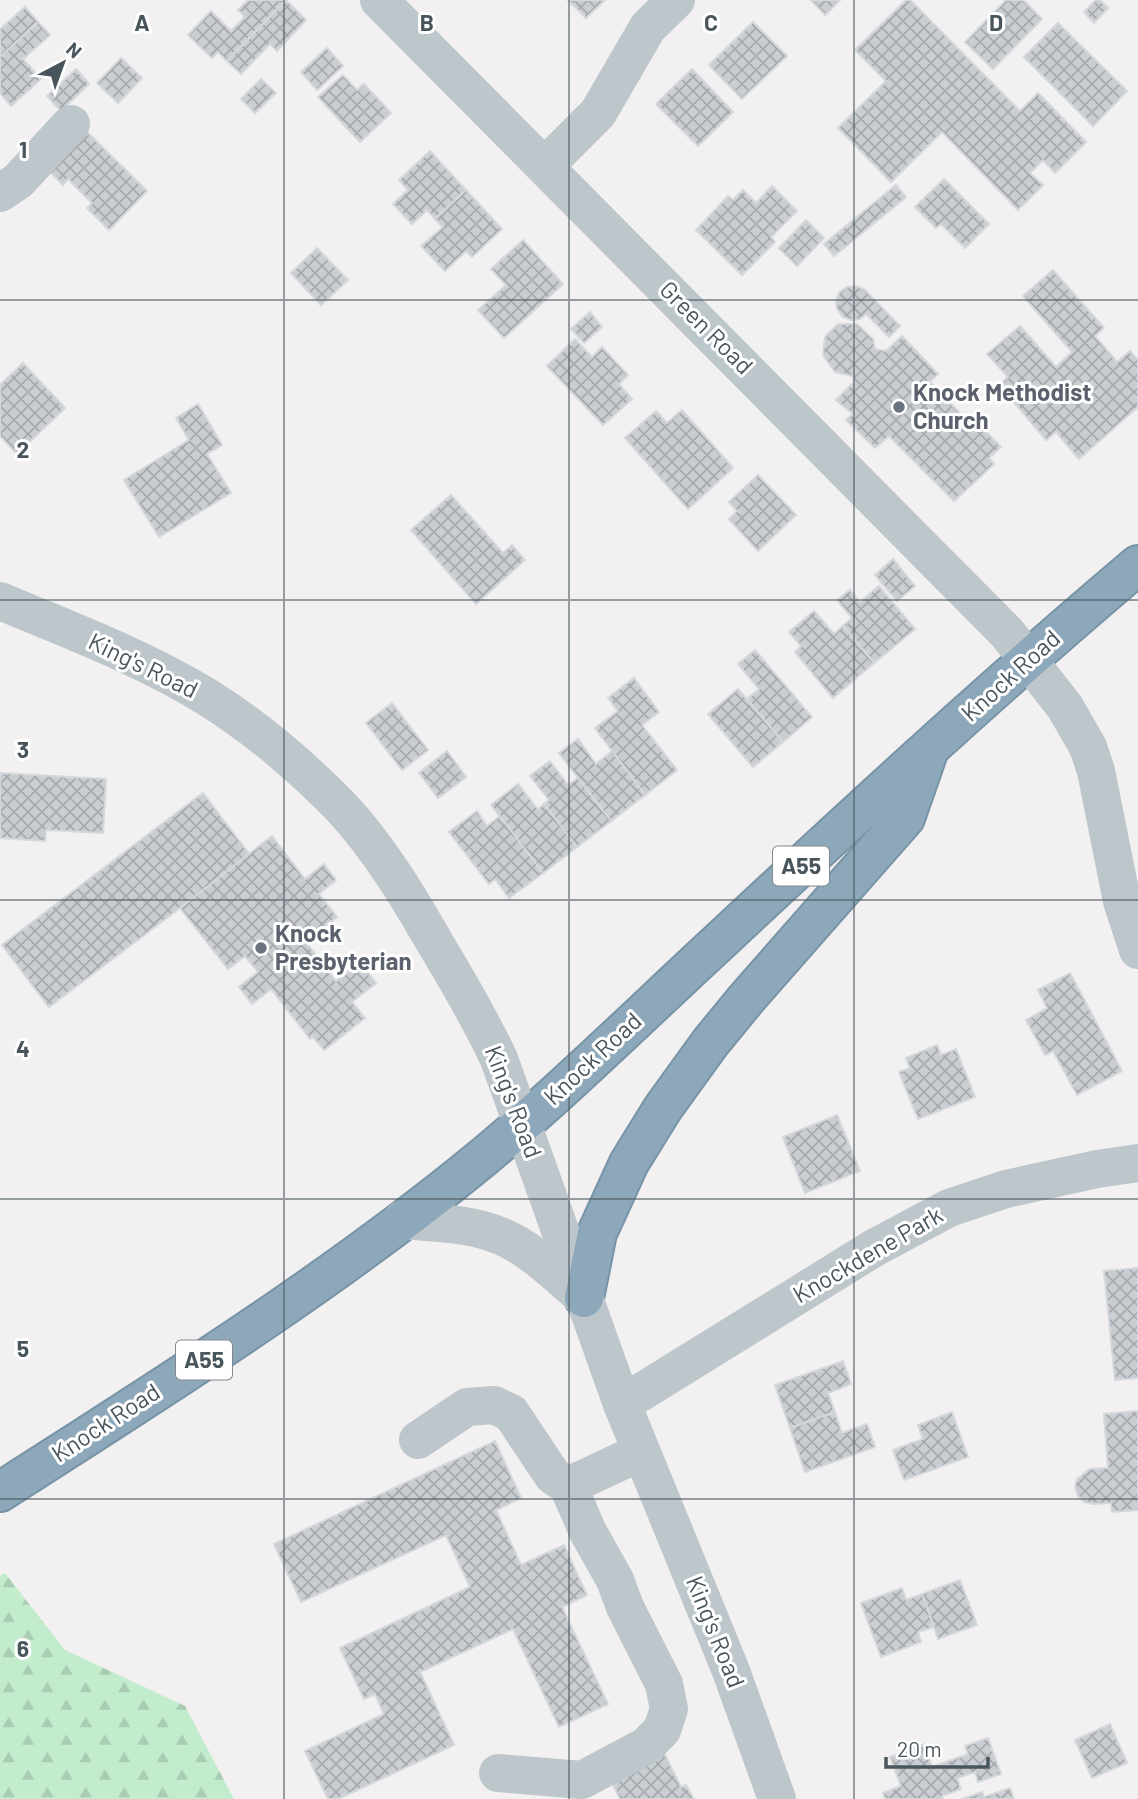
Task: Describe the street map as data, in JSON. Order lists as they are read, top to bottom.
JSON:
{
  "streets": {
    "highway": ["Knock Road", "A55"],
    "street": ["Green Road", "King's Road", "Knockdene Park"]
  },
  "crossings": [
    ["Green Road", "Knock Road"],
    ["King's Road", "Knock Road"],
    ["King's Road", "Knockdene Park"]
  ],
  "places": ["Knock Methodist Church", "Knock Presbyterian"],
  "scale_bar": "20 m",
  "north": "top right",
  "grid": {
    "columns": [
      "A",
      "B",
      "C",
      "D"
    ],
    "rows": [
      "1",
      "2",
      "3",
      "4",
      "5",
      "6"
    ]
  }
}
